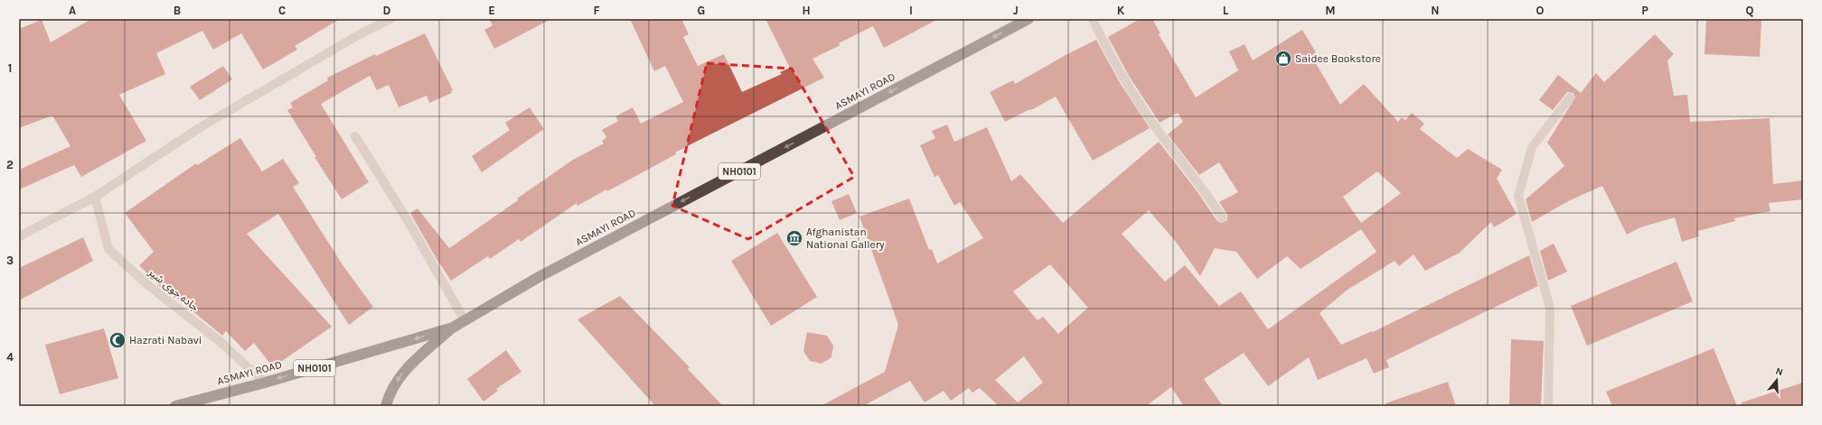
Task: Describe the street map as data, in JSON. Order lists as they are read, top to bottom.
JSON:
{
  "streets": {
    "highway": ["ASMAYI ROAD", "NH0101"],
    "street": ["جاده جوی شیر"]
  },
  "crossings": [
    ["ASMAYI ROAD", "جاده جوی شیر"]
  ],
  "one_way": ["ASMAYI ROAD"],
  "places": {
    "shop": ["Saidee Bookstore"],
    "museum": ["Afghanistan National Gallery"],
    "mosque": ["Hazrati Nabavi"]
  },
  "north": "top",
  "grid": {
    "columns": [
      "A",
      "B",
      "C",
      "D",
      "E",
      "F",
      "G",
      "H",
      "I",
      "J",
      "K",
      "L",
      "M",
      "N",
      "O",
      "P",
      "Q"
    ],
    "rows": [
      "1",
      "2",
      "3",
      "4"
    ]
  }
}
